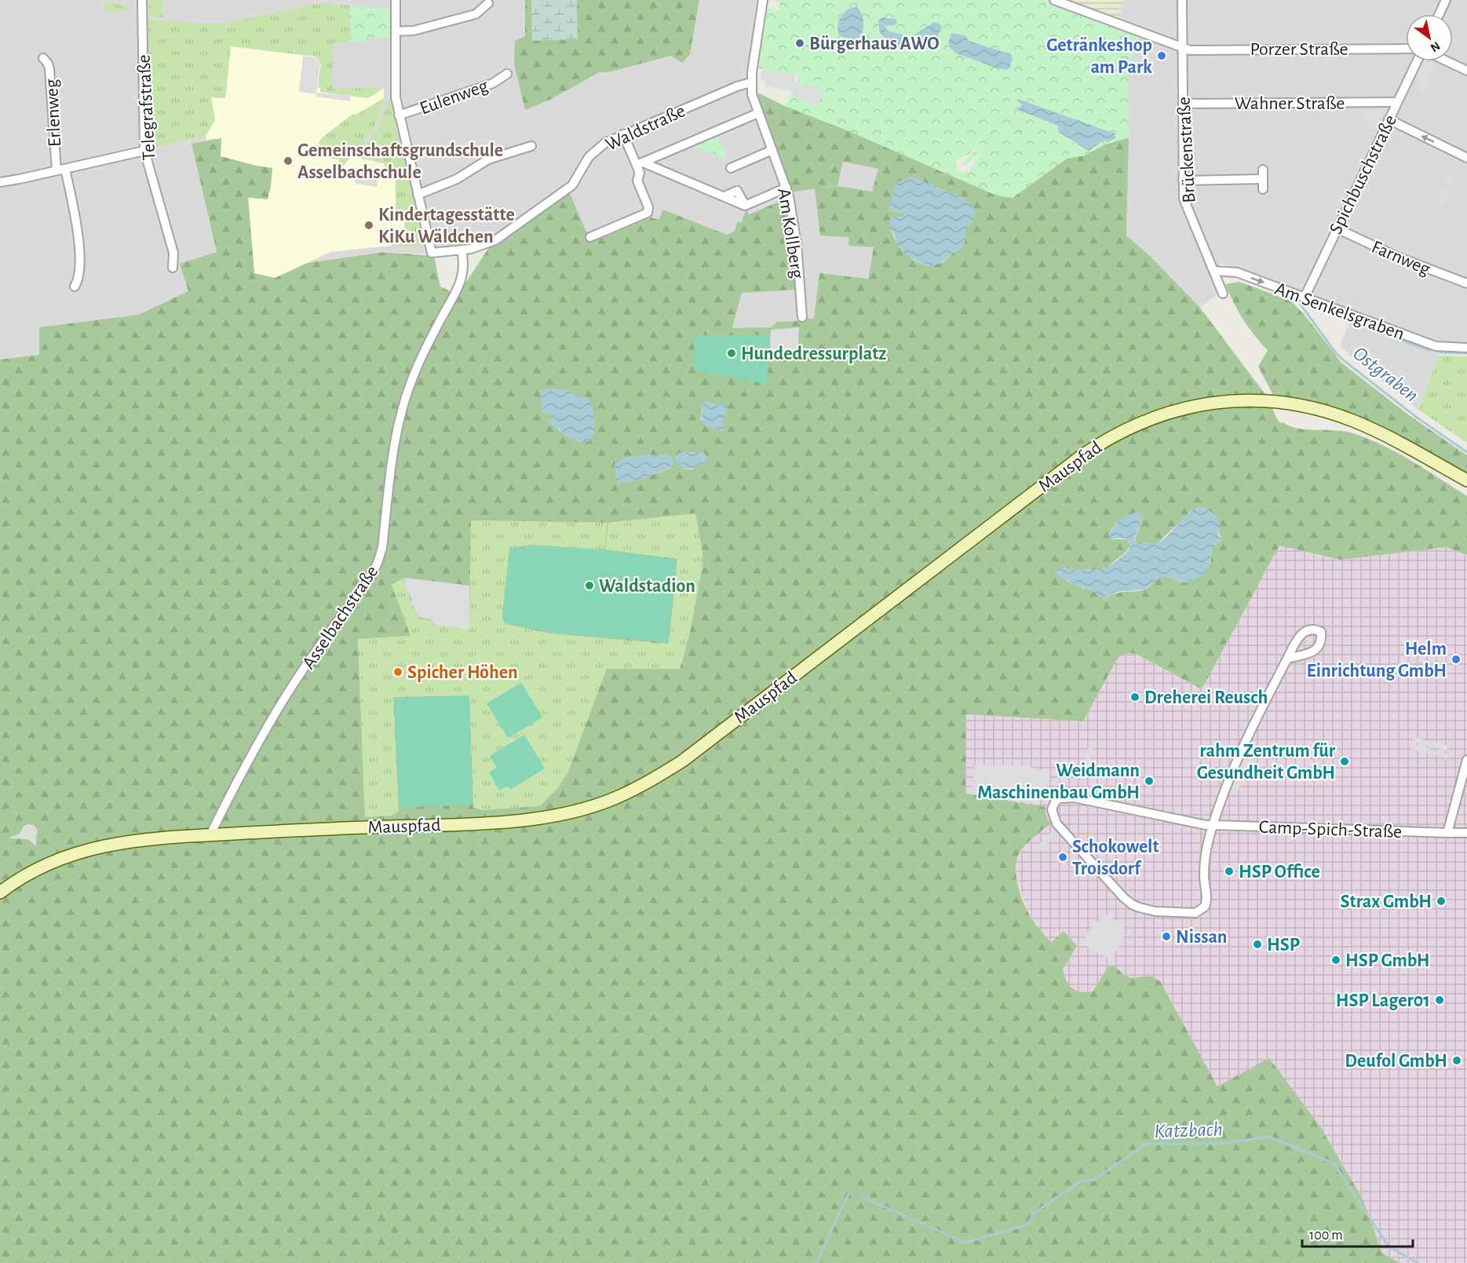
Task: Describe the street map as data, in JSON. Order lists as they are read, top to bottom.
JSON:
{
  "streets": {
    "street": [
      "Porzer Straße",
      "Eulenweg",
      "Wahner Straße",
      "Telegrafstraße",
      "Erlenweg",
      "Waldstraße",
      "Brückenstraße",
      "Spichbuschstraße",
      "Am Kollberg",
      "Farnweg",
      "Am Senkelsgraben",
      "Mauspfad",
      "Asselbachstraße",
      "Camp-Spich-Straße"
    ]
  },
  "crossings": [
    ["Porzer Straße", "Brückenstraße"],
    ["Wahner Straße", "Brückenstraße"],
    ["Wahner Straße", "Spichbuschstraße"],
    ["Waldstraße", "Am Kollberg"],
    ["Waldstraße", "Asselbachstraße"],
    ["Brückenstraße", "Am Senkelsgraben"],
    ["Spichbuschstraße", "Farnweg"],
    ["Spichbuschstraße", "Am Senkelsgraben"],
    ["Mauspfad", "Asselbachstraße"]
  ],
  "one_way": ["Am Senkelsgraben"],
  "water": ["Ostgraben", "Katzbach"],
  "places": [
    "Bürgerhaus AWO",
    "Getränkeshop am Park",
    "Gemeinschaftsgrundschule Asselbachschule",
    "Kindertagesstätte KiKu Wäldchen",
    "Hundedressurplatz",
    "Waldstadion",
    "Helm Einrichtung GmbH",
    "Spicher Höhen",
    "Dreherei Reusch",
    "rahm Zentrum für Gesundheit GmbH",
    "Weidmann Maschinenbau GmbH",
    "Schokowelt Troisdorf",
    "HSP Office",
    "Strax GmbH",
    "Nissan",
    "HSP",
    "HSP GmbH",
    "HSP Lager01",
    "Deufol GmbH"
  ],
  "scale_bar": "100 m",
  "north": "bottom right"
}
